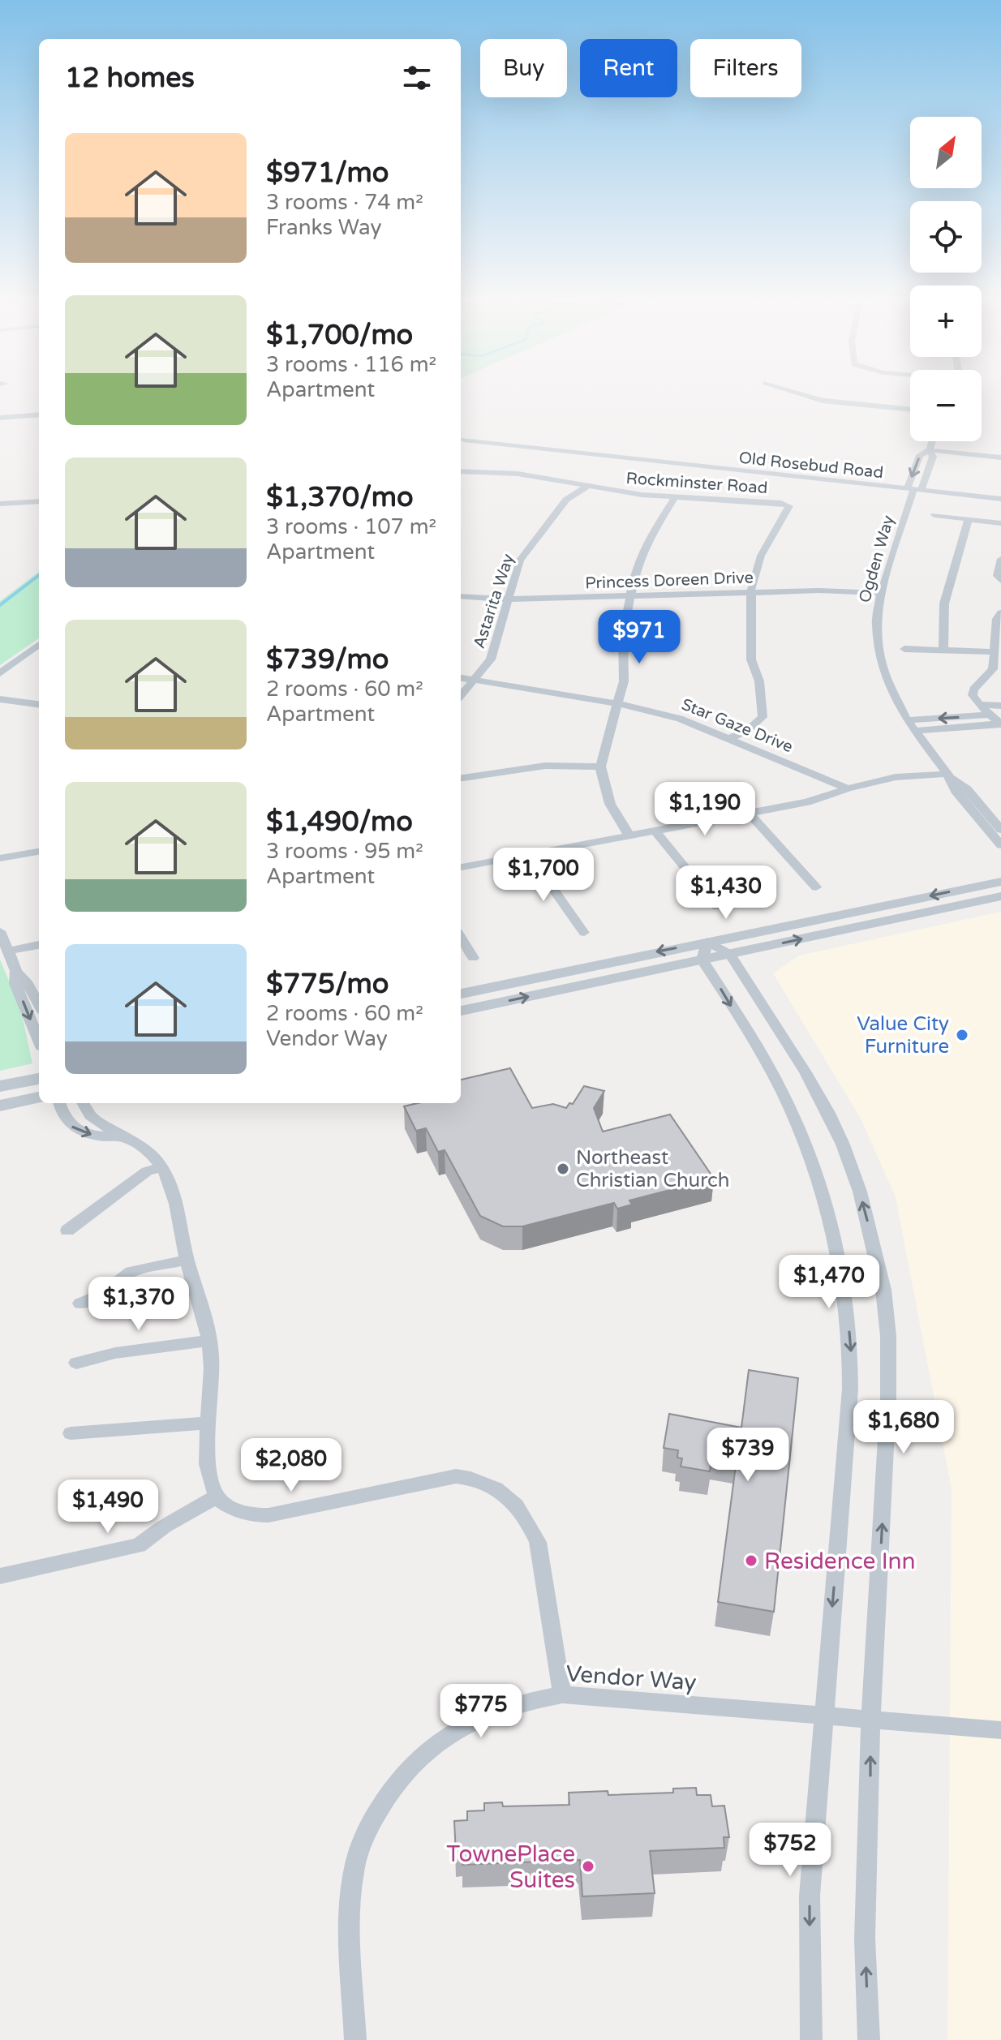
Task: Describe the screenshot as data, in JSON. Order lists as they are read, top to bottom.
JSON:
{
  "streets": {
    "street": [
      "Old Rosebud Road",
      "Rockminster Road",
      "Ogden Way",
      "Princess Doreen Drive",
      "Astarita Way",
      "Star Gaze Drive",
      "Vendor Way"
    ]
  },
  "crossings": [
    ["Old Rosebud Road", "Ogden Way"],
    ["Rockminster Road", "Princess Doreen Drive"],
    ["Rockminster Road", "Astarita Way"],
    ["Rockminster Road", "Star Gaze Drive"],
    ["Ogden Way", "Princess Doreen Drive"],
    ["Princess Doreen Drive", "Astarita Way"],
    ["Astarita Way", "Star Gaze Drive"]
  ],
  "places": [
    "Value City Furniture",
    "Northeast Christian Church",
    "Residence Inn",
    "TownePlace Suites"
  ],
  "north": "top right",
  "page": {
    "chip": ["Buy", "Rent", "Filters"],
    "heading": "12 homes",
    "map_buttons": ["+", "−"],
    "list": [
      {
        "name": "$971/mo",
        "note": "3 rooms · 74 m² · Franks Way"
      },
      {
        "name": "$1,700/mo",
        "note": "3 rooms · 116 m² · Apartment"
      },
      {
        "name": "$1,370/mo",
        "note": "3 rooms · 107 m² · Apartment"
      },
      {
        "name": "$739/mo",
        "note": "2 rooms · 60 m² · Apartment"
      },
      {
        "name": "$1,490/mo",
        "note": "3 rooms · 95 m² · Apartment"
      },
      {
        "name": "$775/mo",
        "note": "2 rooms · 60 m² · Vendor Way"
      }
    ],
    "price": [
      "$971",
      "$1,190",
      "$1,700",
      "$1,430",
      "$1,470",
      "$1,370",
      "$1,680",
      "$739",
      "$2,080",
      "$1,490",
      "$775",
      "$752"
    ]
  }
}
